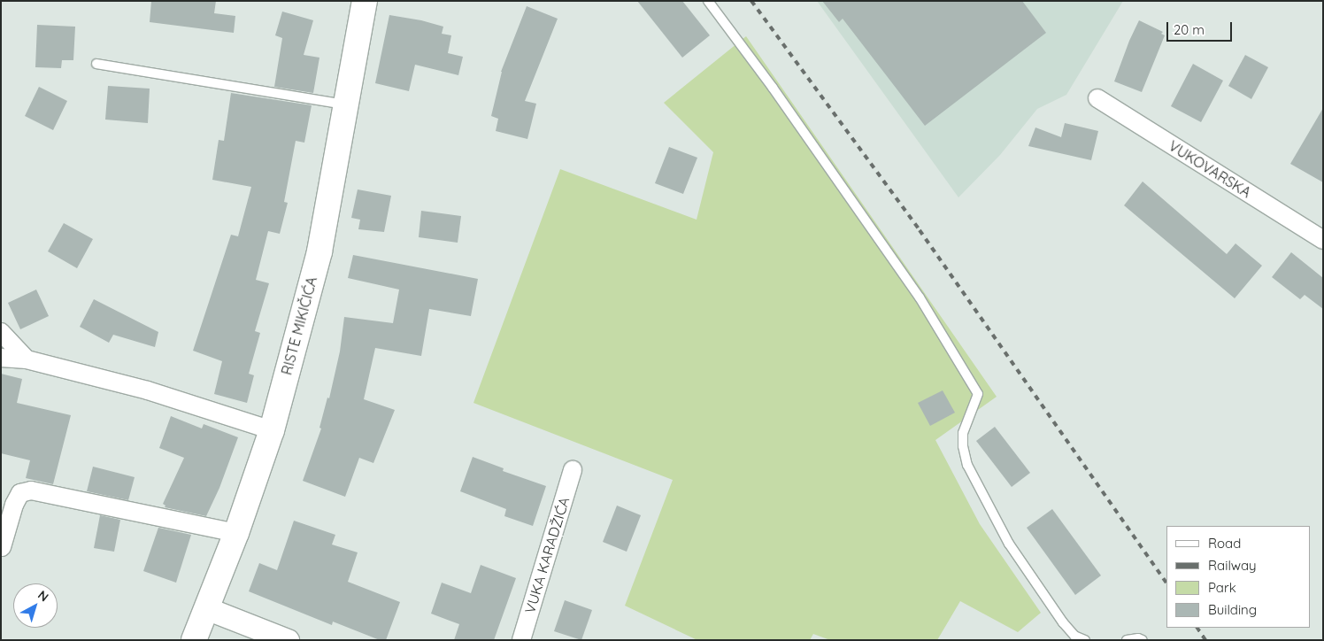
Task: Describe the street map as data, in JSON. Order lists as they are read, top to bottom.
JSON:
{
  "streets": {
    "main road": ["RISTE MIKIČIĆA"],
    "street": ["VUKOVARSKA", "VUKA KARADŽIĆA"]
  },
  "legend": [
    "Road",
    "Railway",
    "Park",
    "Building"
  ],
  "scale_bar": "20 m",
  "north": "top right"
}
